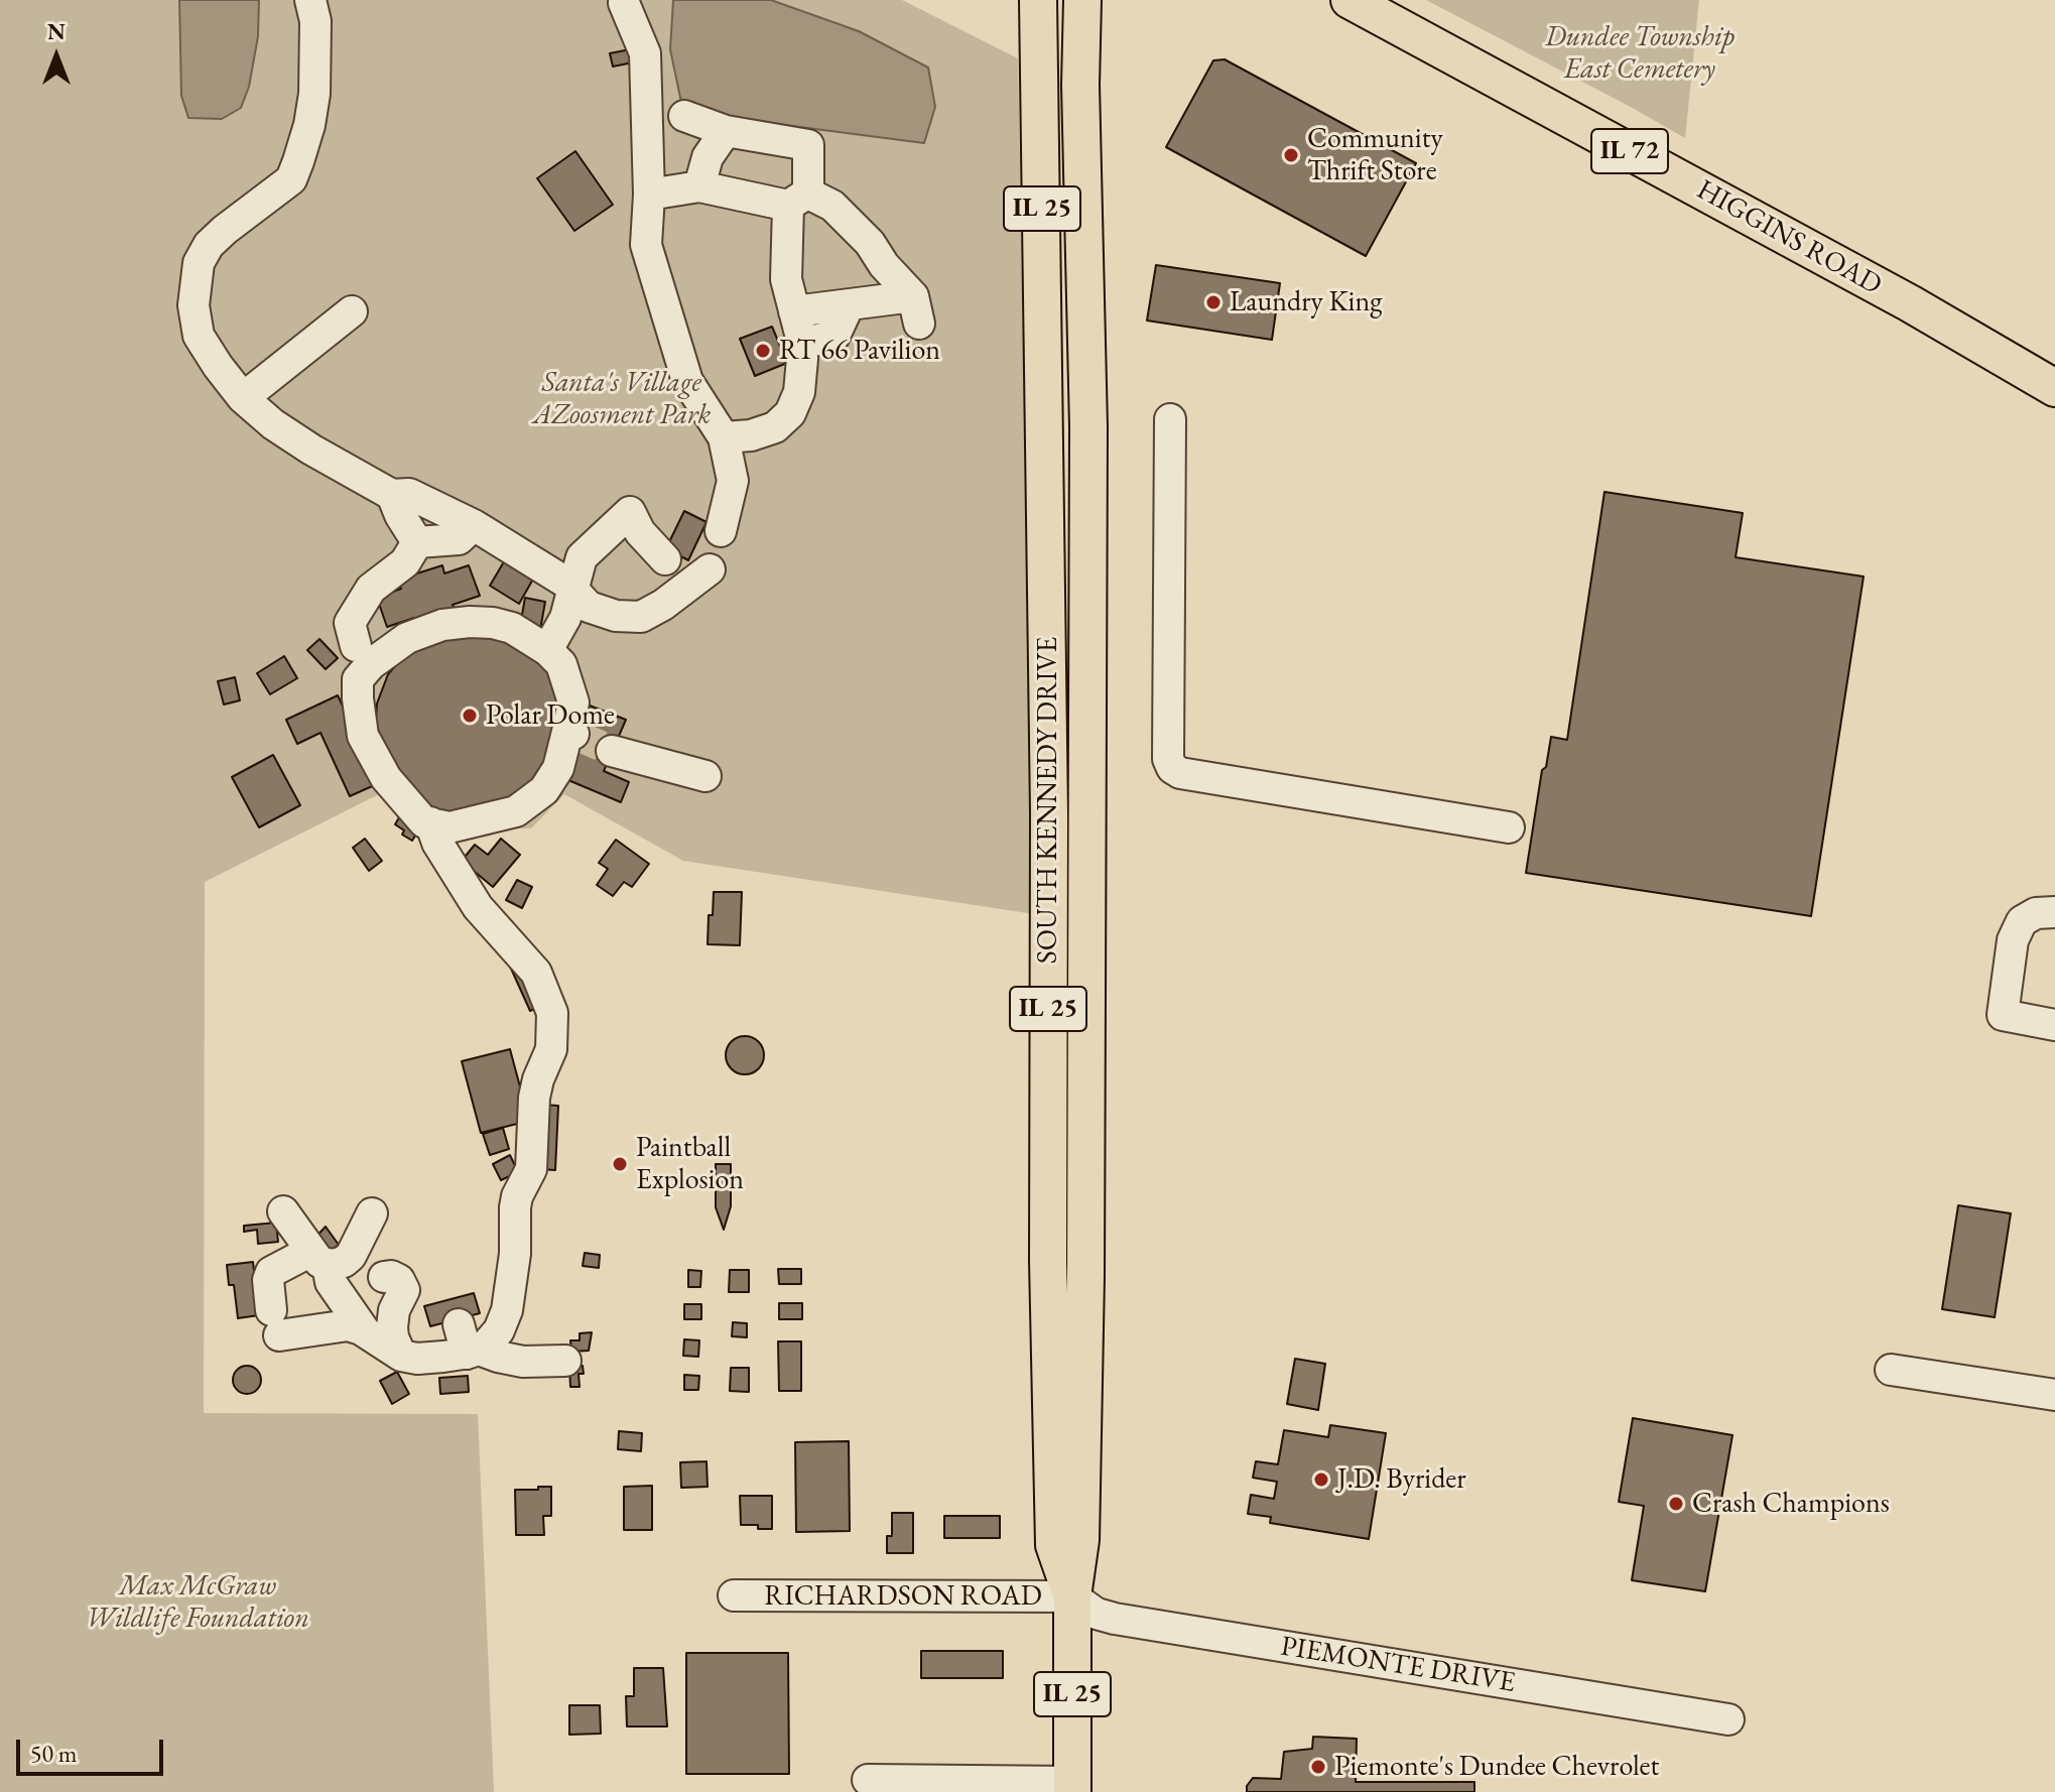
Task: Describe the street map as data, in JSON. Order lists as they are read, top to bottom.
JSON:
{
  "streets": {
    "main road": [
      "IL 72",
      "IL 25",
      "HIGGINS ROAD",
      "SOUTH KENNEDY DRIVE"
    ],
    "street": ["RICHARDSON ROAD", "PIEMONTE DRIVE"]
  },
  "crossings": [
    ["SOUTH KENNEDY DRIVE", "RICHARDSON ROAD"],
    ["SOUTH KENNEDY DRIVE", "PIEMONTE DRIVE"],
    ["RICHARDSON ROAD", "PIEMONTE DRIVE"]
  ],
  "parks": ["Dundee Township East Cemetery", "Santa's Village AZoosment Park", "Max McGraw Wildlife Foundation"],
  "places": [
    "Community Thrift Store",
    "Laundry King",
    "RT 66 Pavilion",
    "Polar Dome",
    "Paintball Explosion",
    "J.D. Byrider",
    "Crash Champions",
    "Piemonte's Dundee Chevrolet"
  ],
  "scale_bar": "50 m",
  "north": "top"
}
